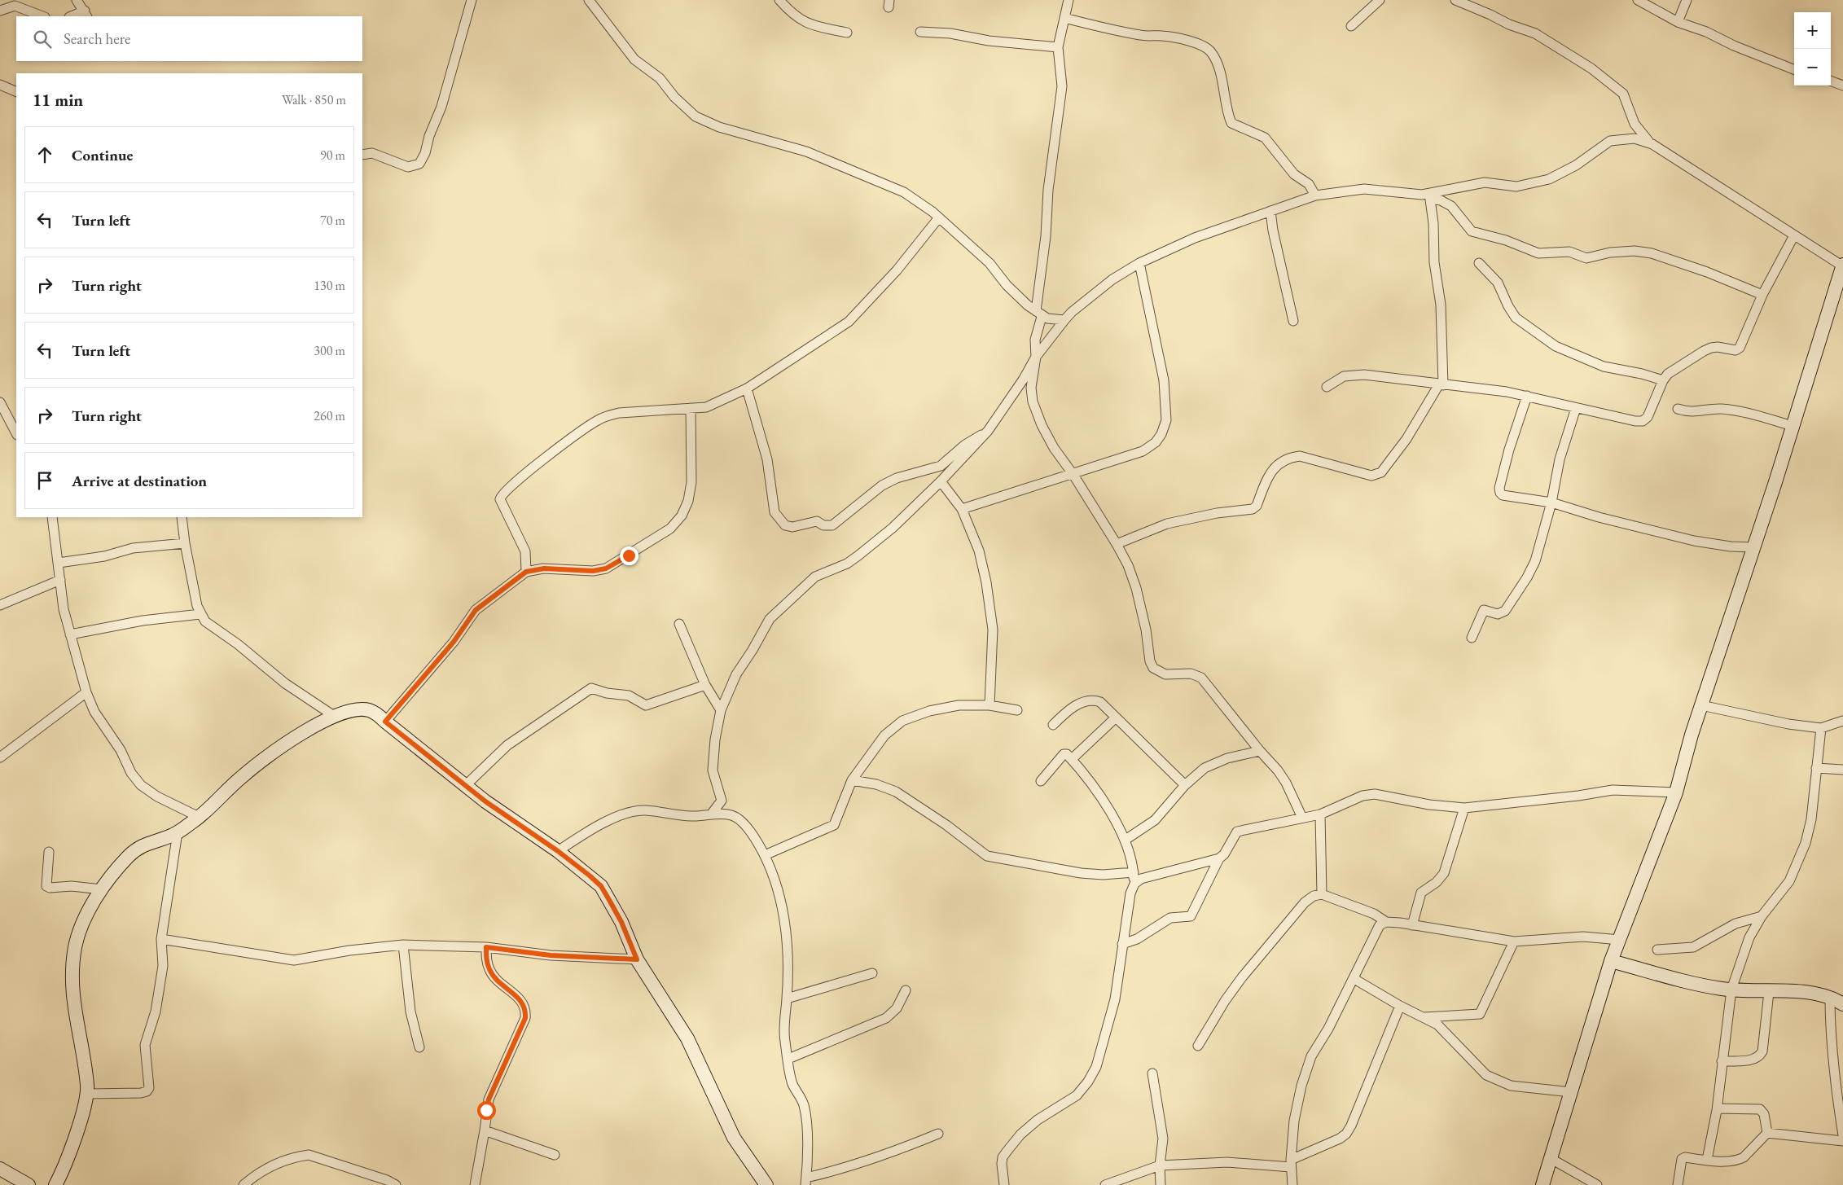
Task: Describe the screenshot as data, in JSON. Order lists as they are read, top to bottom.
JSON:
{
  "page": {
    "map_buttons": ["+", "−"],
    "search": "Search here",
    "heading": ["11 min", "Walk · 850 m"],
    "list": [
      ["Continue", "90 m"],
      ["Turn left", "70 m"],
      ["Turn right", "130 m"],
      ["Turn left", "300 m"],
      ["Turn right", "260 m"],
      "Arrive at destination"
    ]
  }
}
